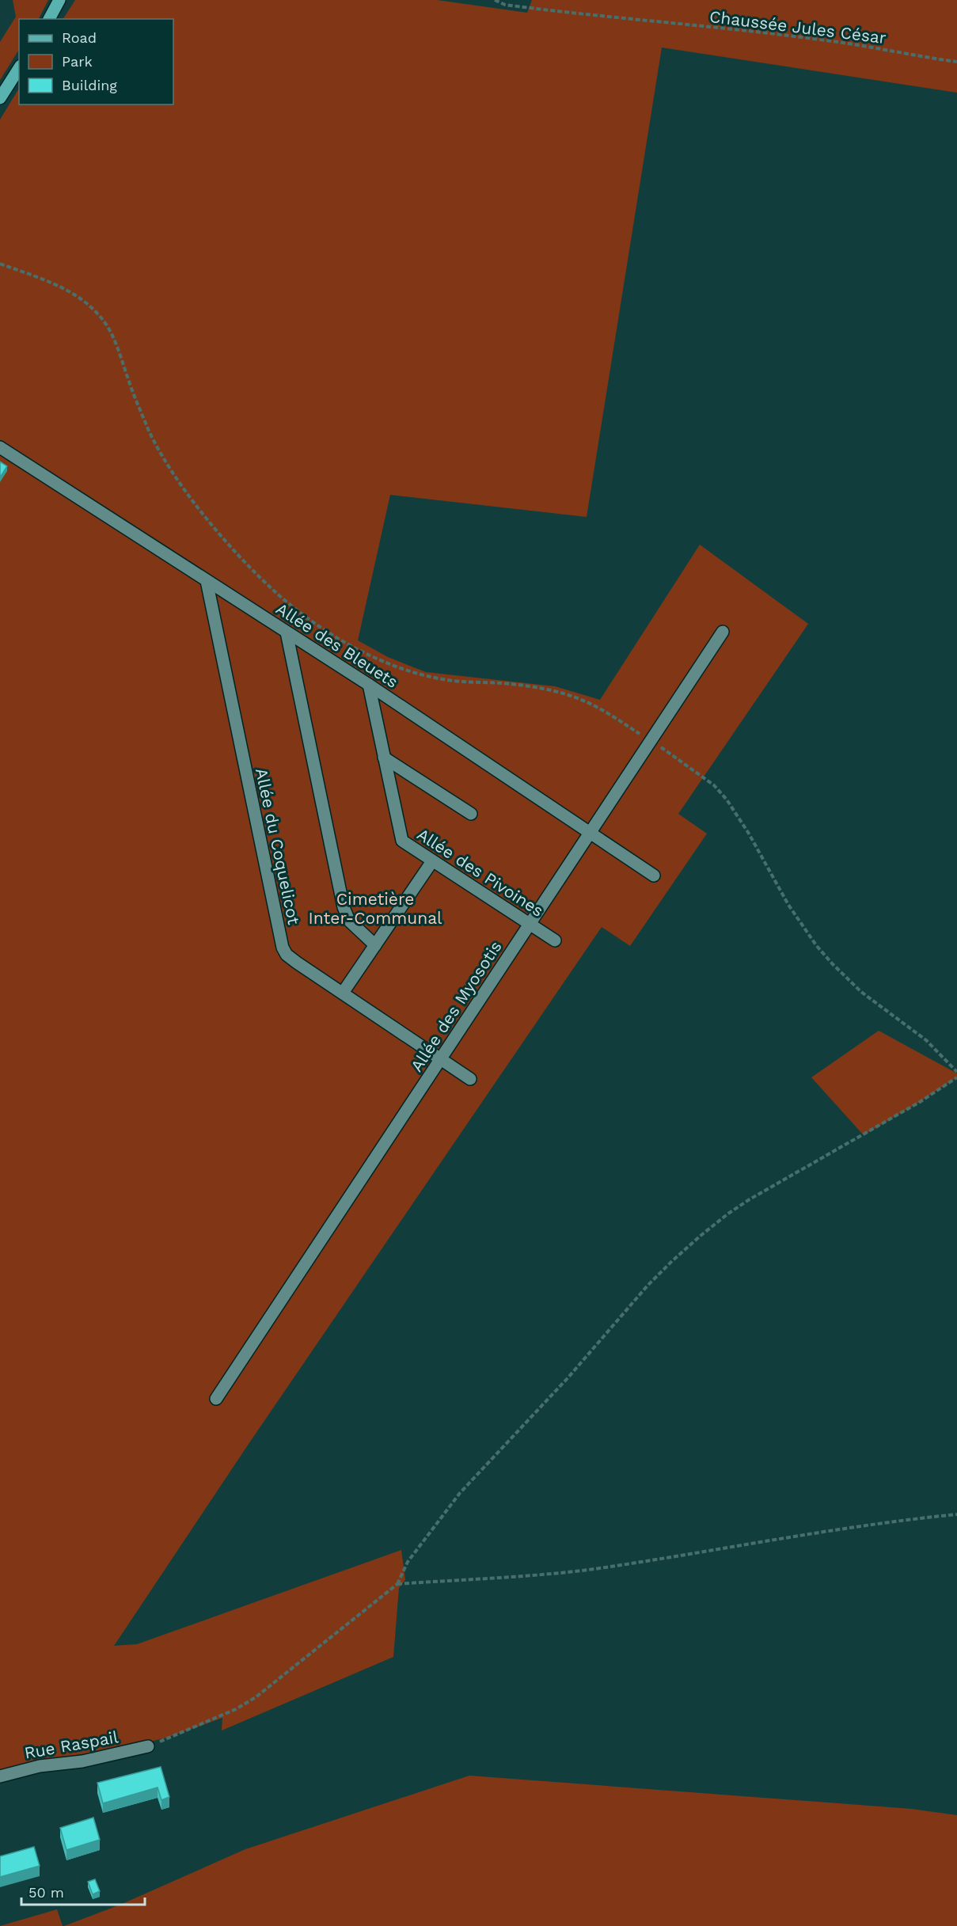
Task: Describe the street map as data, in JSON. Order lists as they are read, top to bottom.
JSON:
{
  "streets": {
    "street": [
      "Allée des Bleuets",
      "Allée du Coquelicot",
      "Allée des Pivoines",
      "Allée des Myosotis",
      "Rue Raspail"
    ],
    "path": ["Chaussée Jules César"]
  },
  "crossings": [
    ["Allée des Bleuets", "Allée du Coquelicot"],
    ["Allée des Bleuets", "Allée des Pivoines"],
    ["Allée des Bleuets", "Allée des Myosotis"],
    ["Allée du Coquelicot", "Allée des Myosotis"],
    ["Allée des Pivoines", "Allée des Myosotis"]
  ],
  "parks": ["Cimetière Inter-Communal"],
  "legend": ["Road", "Park", "Building"],
  "scale_bar": "50 m"
}
